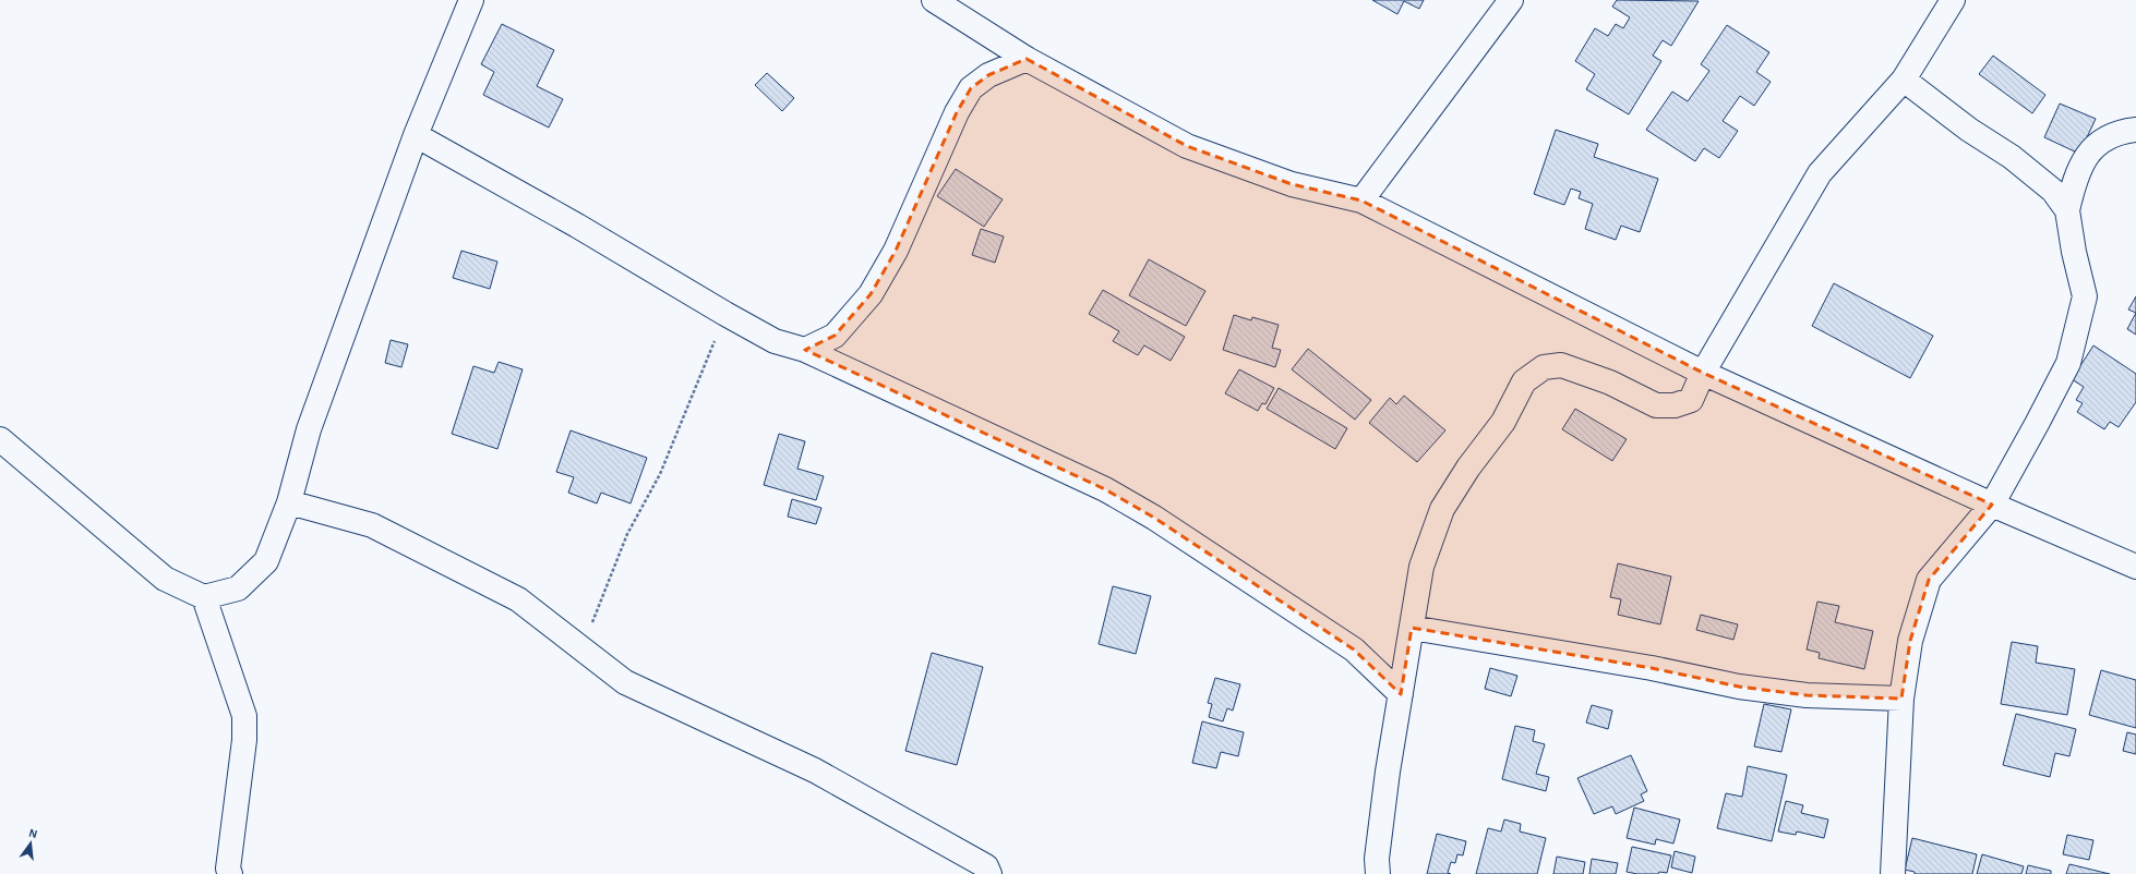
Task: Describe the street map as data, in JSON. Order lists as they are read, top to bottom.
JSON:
{
  "north": "top"
}
